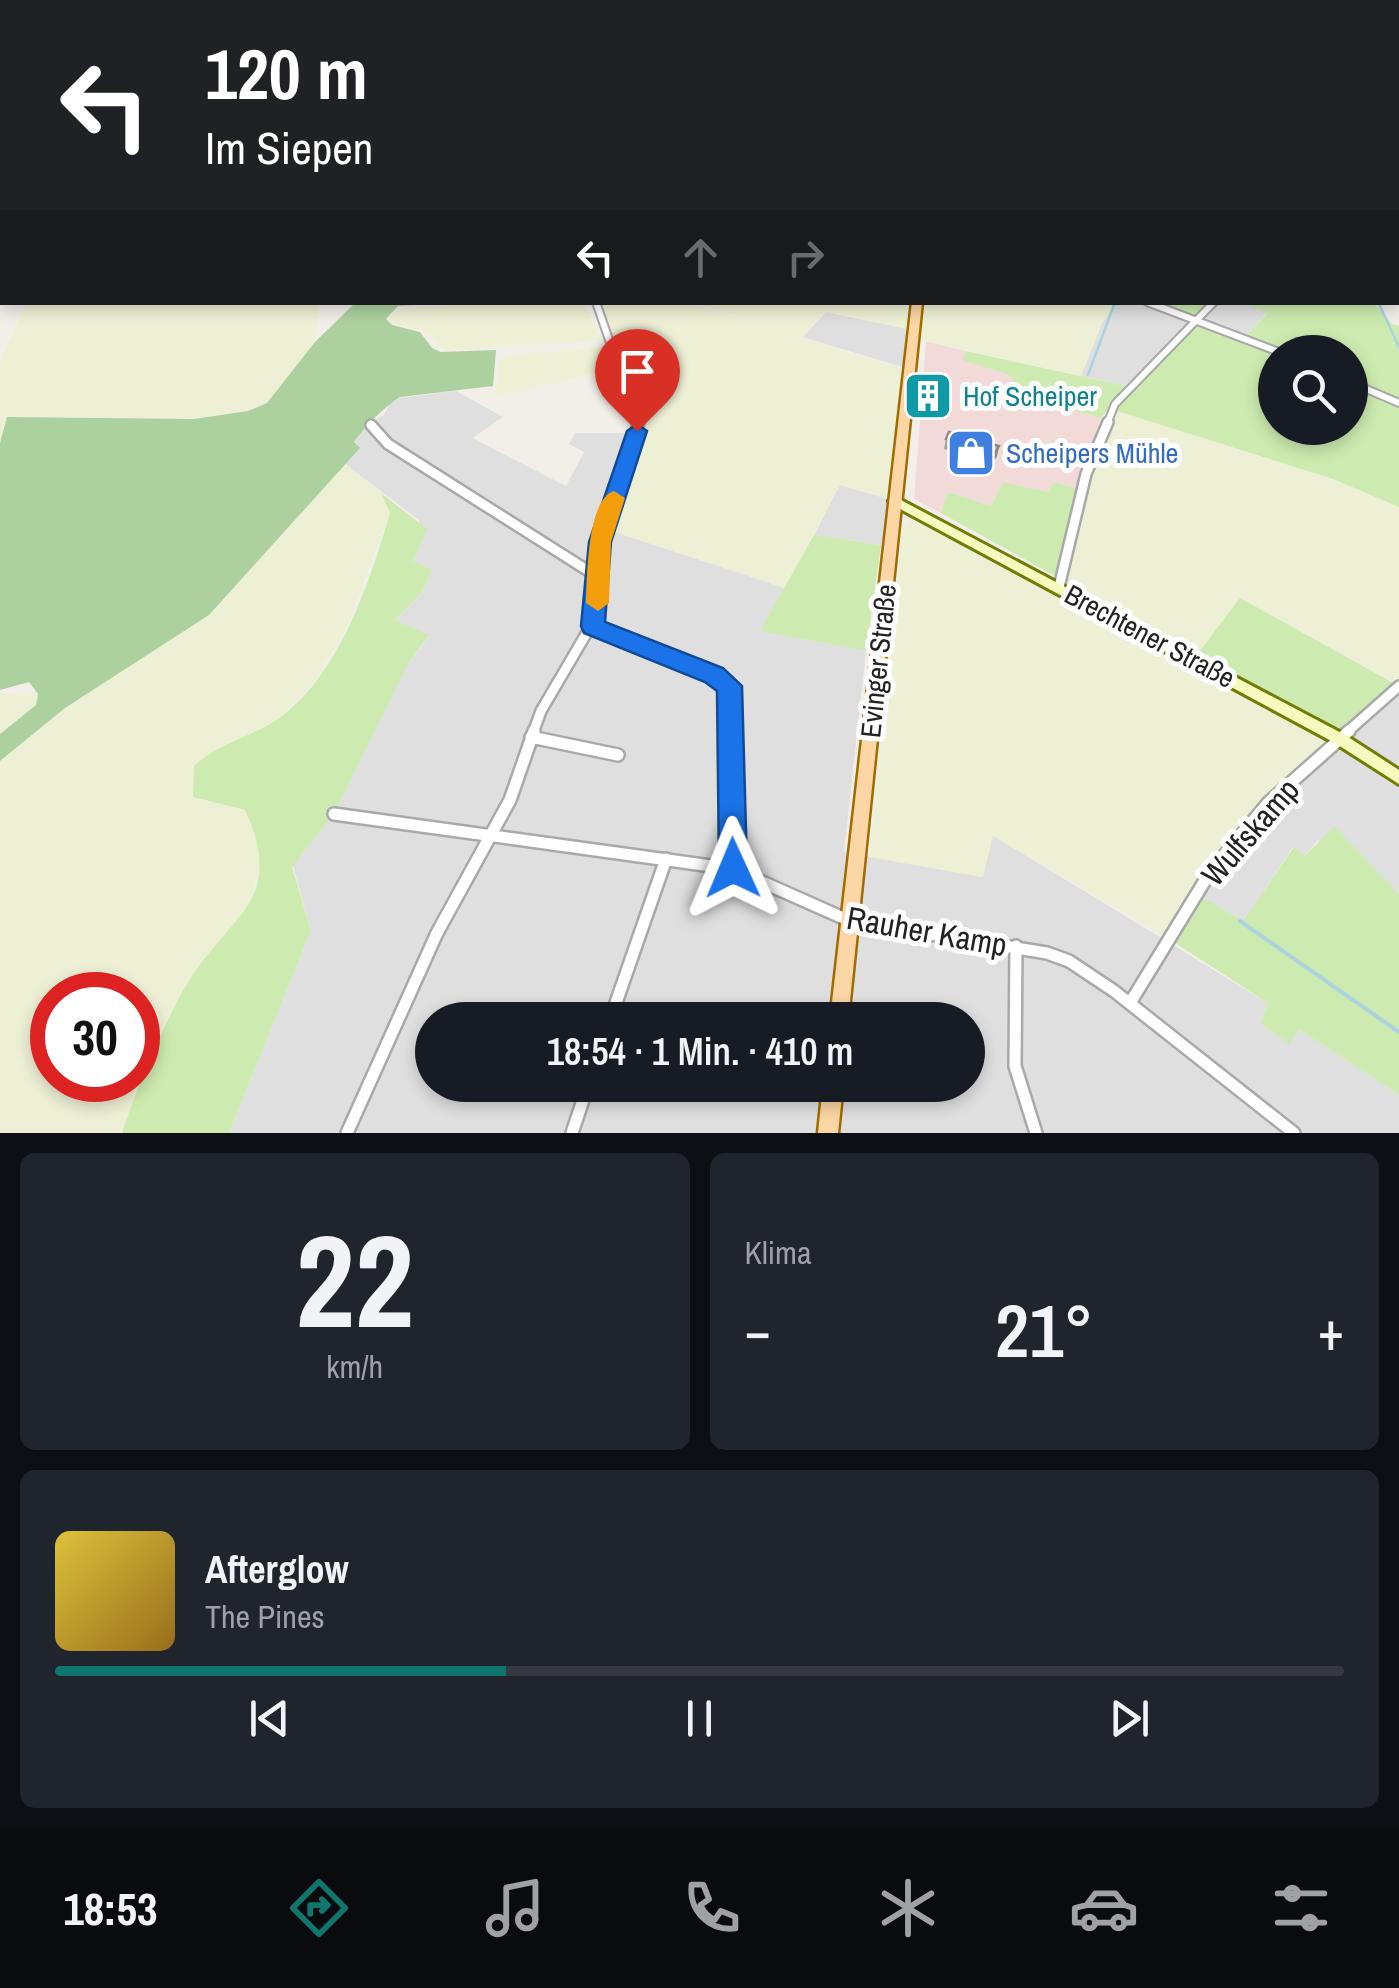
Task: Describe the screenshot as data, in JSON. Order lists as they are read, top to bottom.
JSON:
{
  "streets": {
    "main road": ["Evinger Straße"],
    "street": ["Brechtener Straße", "Wulfskamp", "Rauher Kamp"]
  },
  "crossings": [
    ["Brechtener Straße", "Evinger Straße"],
    ["Brechtener Straße", "Wulfskamp"],
    ["Evinger Straße", "Rauher Kamp"],
    ["Wulfskamp", "Rauher Kamp"]
  ],
  "places": {
    "building": ["Hof Scheiper"],
    "shop": ["Scheipers Mühle"]
  },
  "page": {
    "turn": ["120 m", "Im Siepen"],
    "limit": "30",
    "trip": "18:54 · 1 Min. · 410 m",
    "tile": [
      ["22", "km/h"],
      "Klima"
    ],
    "heat": ["−", "21°", "+"],
    "song": ["Afterglow", "The Pines"],
    "tabs": "18:53"
  }
}
